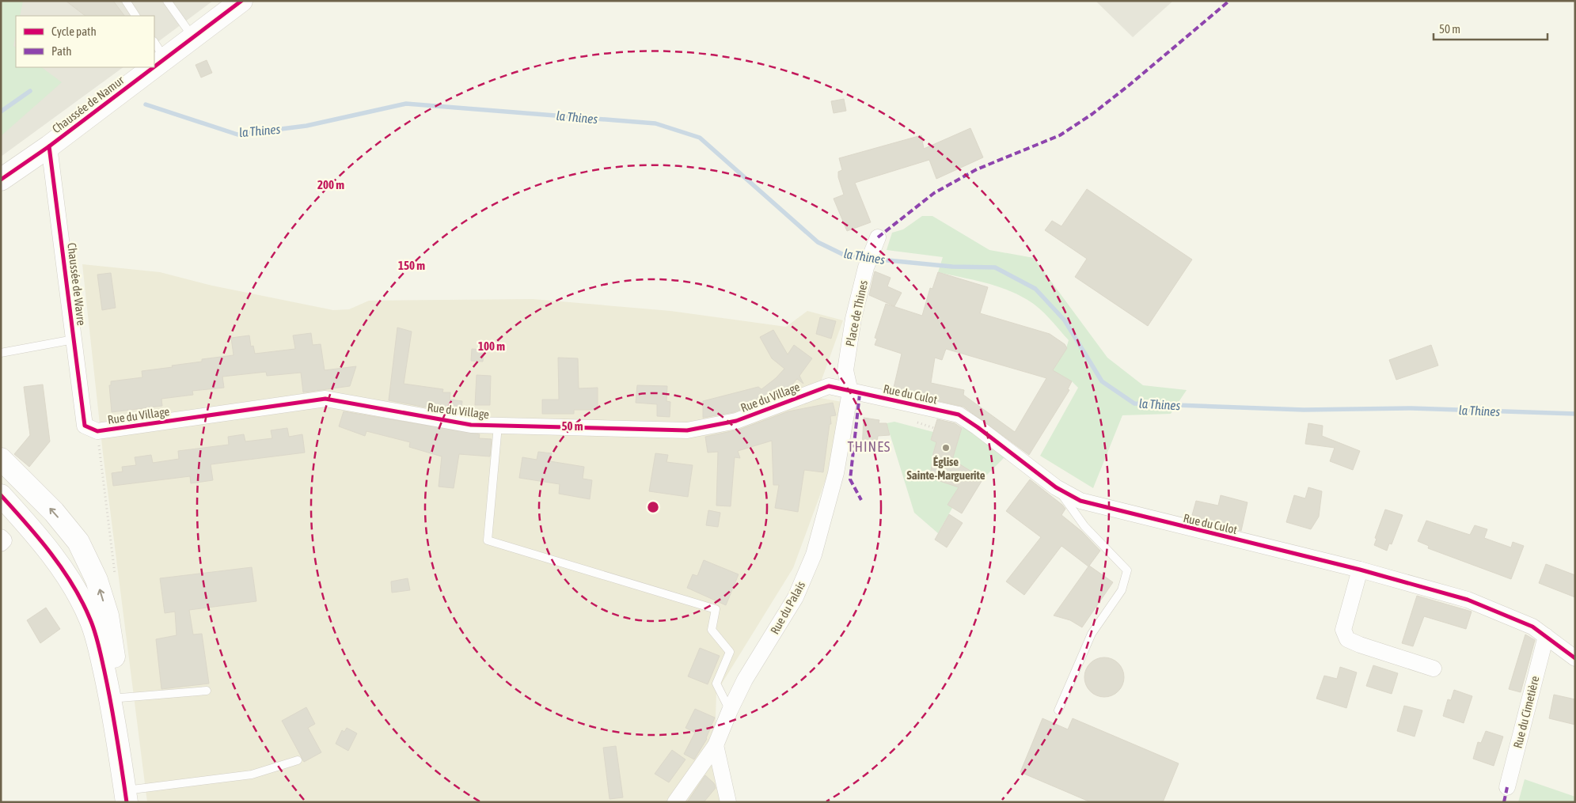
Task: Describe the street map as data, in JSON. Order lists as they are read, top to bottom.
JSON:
{
  "streets": {
    "main road": ["Chaussée de Namur"],
    "street": [
      "Chaussée de Wavre",
      "Place de Thines",
      "Rue du Culot",
      "Rue du Village",
      "Rue du Palais",
      "Rue du Cimetière"
    ]
  },
  "crossings": [
    ["Chaussée de Namur", "Chaussée de Wavre"],
    ["Chaussée de Wavre", "Rue du Village"],
    ["Place de Thines", "Rue du Culot"],
    ["Place de Thines", "Rue du Village"],
    ["Place de Thines", "Rue du Palais"],
    ["Rue du Culot", "Rue du Palais"],
    ["Rue du Culot", "Rue du Cimetière"]
  ],
  "districts": ["THINES"],
  "water": ["la Thines"],
  "places": ["Église Sainte-Marguerite"],
  "legend": ["Cycle path", "Path"],
  "scale_bar": "50 m",
  "rings": [
    "200 m",
    "150 m",
    "100 m",
    "50 m"
  ]
}
